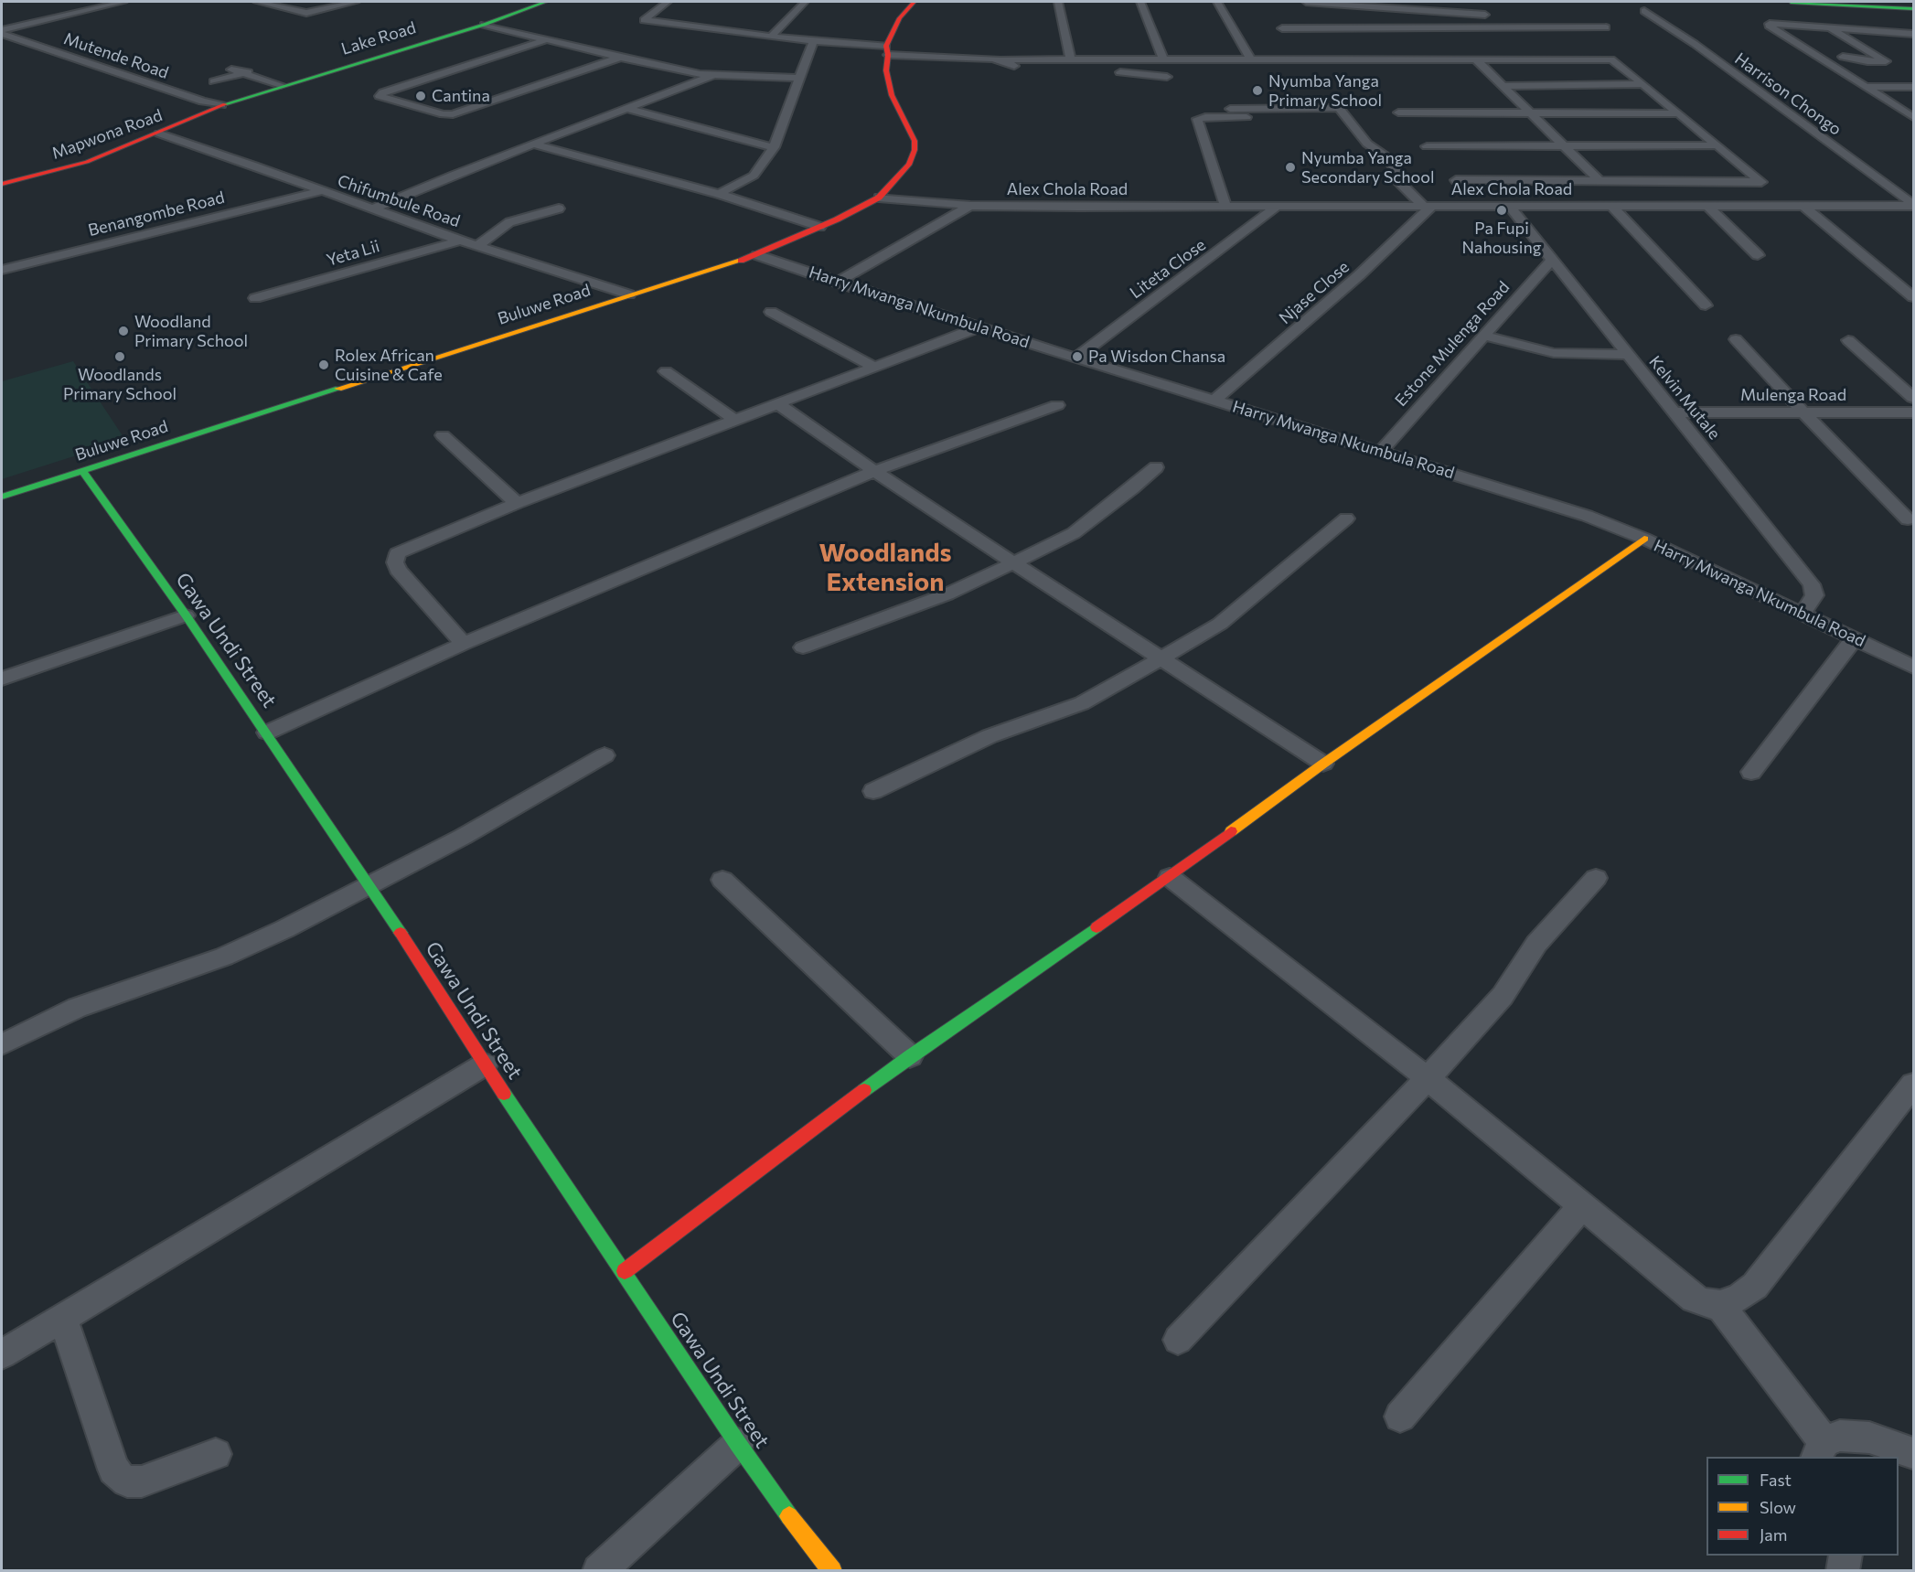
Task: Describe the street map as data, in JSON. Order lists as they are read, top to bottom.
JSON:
{
  "streets": {
    "street": [
      "Lake Road",
      "Mutende Road",
      "Harrison Chongo",
      "Mapwona Road",
      "Alex Chola Road",
      "Chifumbule Road",
      "Benangombe Road",
      "Yeta Lii",
      "Liteta Close",
      "Njase Close",
      "Buluwe Road",
      "Harry Mwanga Nkumbula Road",
      "Estone Mulenga Road",
      "Mulenga Road",
      "Kelvin Mutale",
      "Gawa Undi Street"
    ]
  },
  "crossings": [
    ["Lake Road", "Mutende Road"],
    ["Lake Road", "Mapwona Road"],
    ["Mutende Road", "Mapwona Road"],
    ["Harrison Chongo", "Alex Chola Road"],
    ["Mapwona Road", "Chifumbule Road"],
    ["Alex Chola Road", "Liteta Close"],
    ["Alex Chola Road", "Njase Close"],
    ["Alex Chola Road", "Buluwe Road"],
    ["Alex Chola Road", "Kelvin Mutale"],
    ["Chifumbule Road", "Benangombe Road"],
    ["Chifumbule Road", "Yeta Lii"],
    ["Chifumbule Road", "Buluwe Road"],
    ["Liteta Close", "Harry Mwanga Nkumbula Road"],
    ["Njase Close", "Harry Mwanga Nkumbula Road"],
    ["Buluwe Road", "Harry Mwanga Nkumbula Road"],
    ["Buluwe Road", "Gawa Undi Street"],
    ["Harry Mwanga Nkumbula Road", "Estone Mulenga Road"],
    ["Harry Mwanga Nkumbula Road", "Kelvin Mutale"],
    ["Estone Mulenga Road", "Kelvin Mutale"],
    ["Mulenga Road", "Kelvin Mutale"]
  ],
  "districts": ["Woodlands Extension"],
  "places": [
    "Nyumba Yanga Primary School",
    "Cantina",
    "Nyumba Yanga Secondary School",
    "Pa Fupi Nahousing",
    "Woodland Primary School",
    "Woodlands Primary School",
    "Pa Wisdon Chansa",
    "Rolex African Cuisine & Cafe"
  ],
  "legend": ["Fast", "Slow", "Jam"]
}
